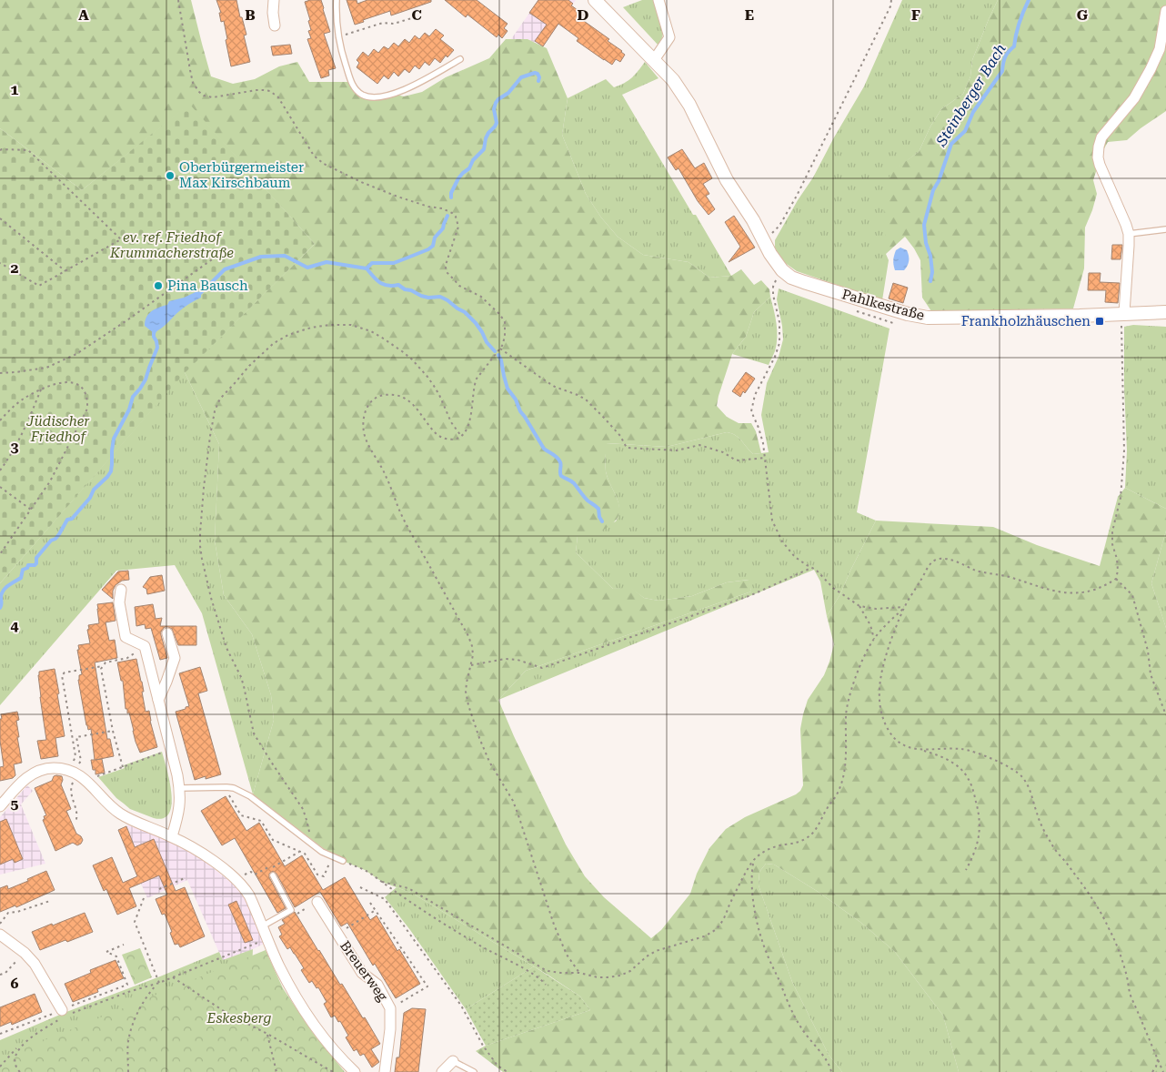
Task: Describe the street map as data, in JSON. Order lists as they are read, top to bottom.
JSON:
{
  "streets": {
    "street": ["Pahlkestraße", "Breuerweg"]
  },
  "water": ["Steinberger Bach"],
  "parks": ["ev. ref. Friedhof Krummacherstraße", "Jüdischer Friedhof", "Eskesberg"],
  "places": {
    "other": ["Oberbürgermeister Max Kirschbaum", "Pina Bausch"],
    "transit": ["Frankholzhäuschen"]
  },
  "grid": {
    "columns": [
      "A",
      "B",
      "C",
      "D",
      "E",
      "F",
      "G"
    ],
    "rows": [
      "1",
      "2",
      "3",
      "4",
      "5",
      "6"
    ]
  }
}
